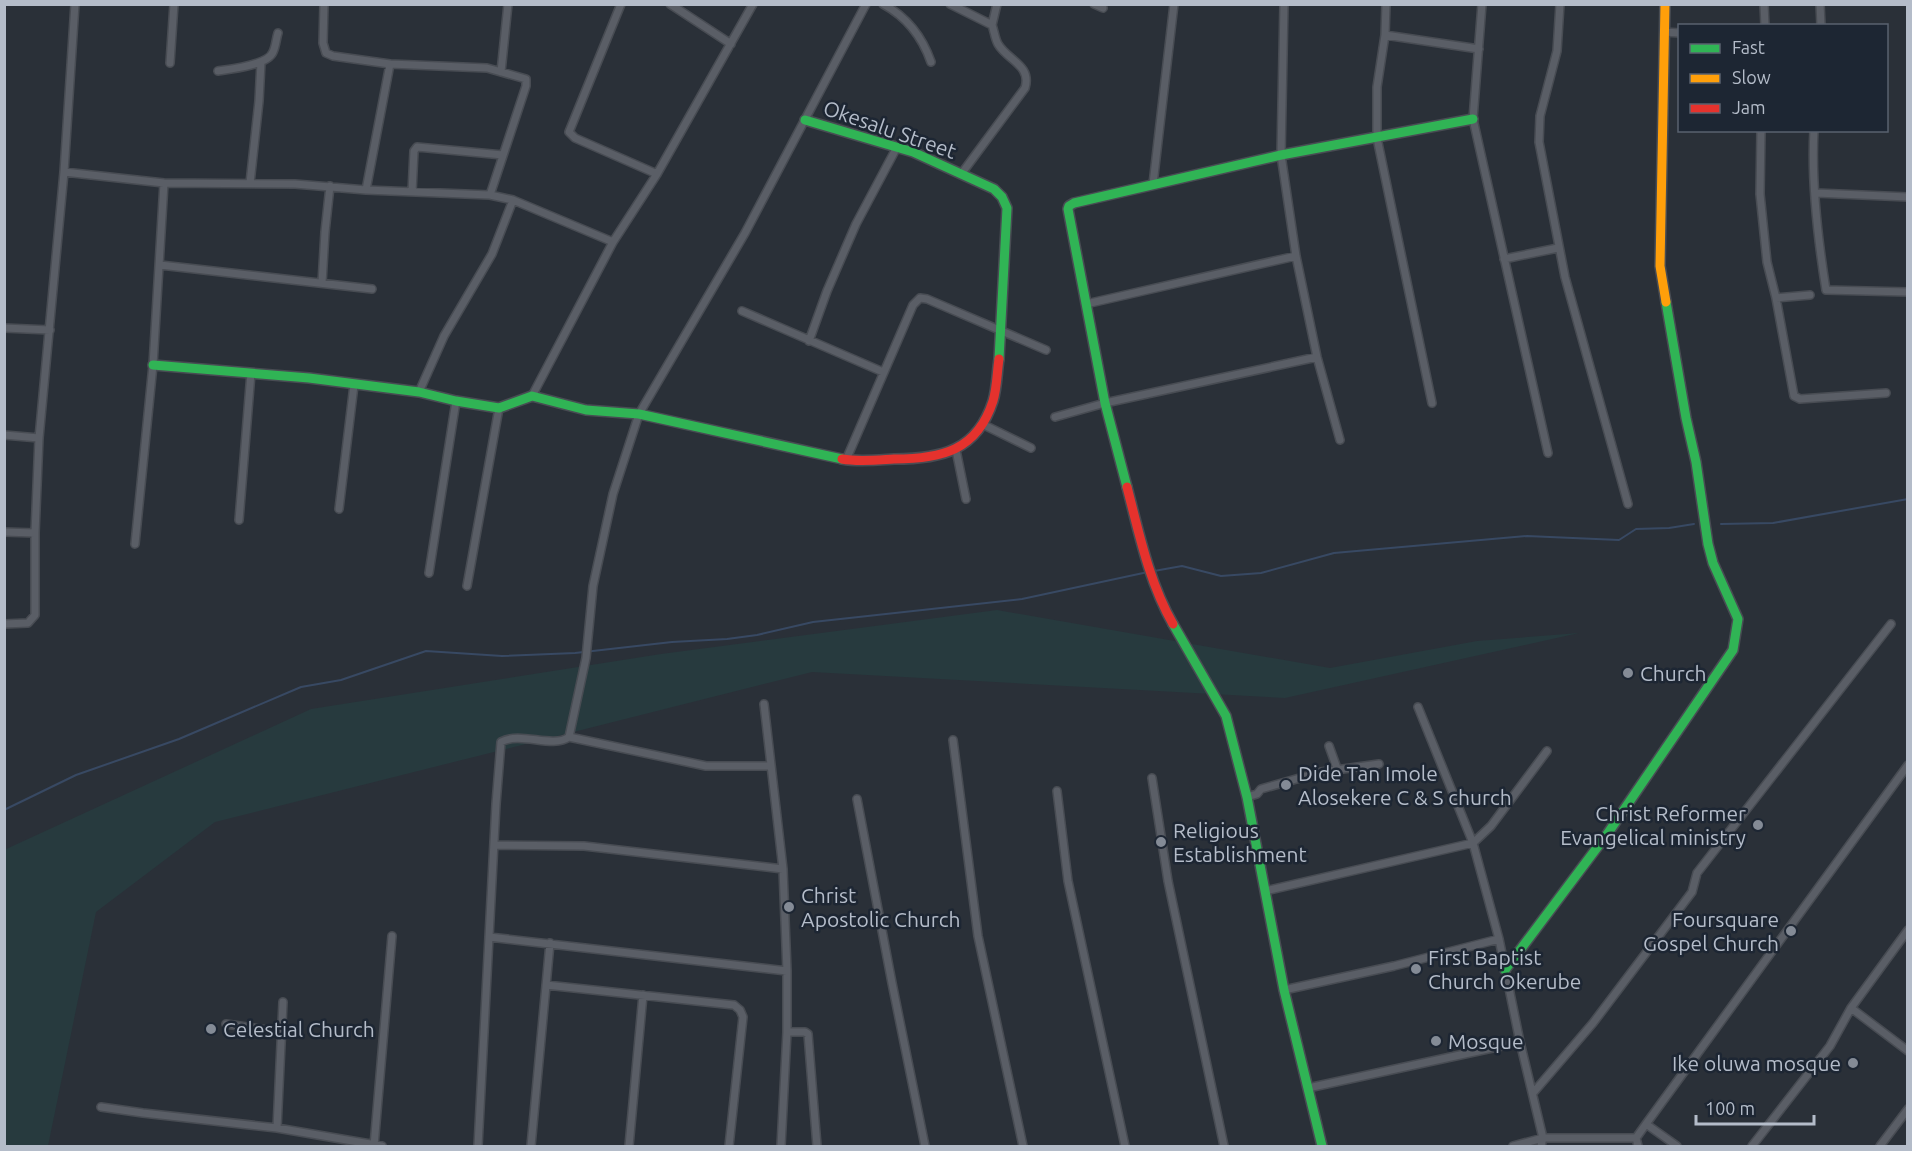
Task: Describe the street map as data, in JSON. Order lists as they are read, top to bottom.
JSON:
{
  "streets": {
    "street": ["Okesalu Street"]
  },
  "places": [
    "Church",
    "Dide Tan Imole Alosekere C & S church",
    "Christ Reformer Evangelical ministry",
    "Religious Establishment",
    "Christ Apostolic Church",
    "Foursquare Gospel Church",
    "First Baptist Church Okerube",
    "Celestial Church",
    "Mosque",
    "Ike oluwa mosque"
  ],
  "legend": ["Fast", "Slow", "Jam"],
  "scale_bar": "100 m"
}
